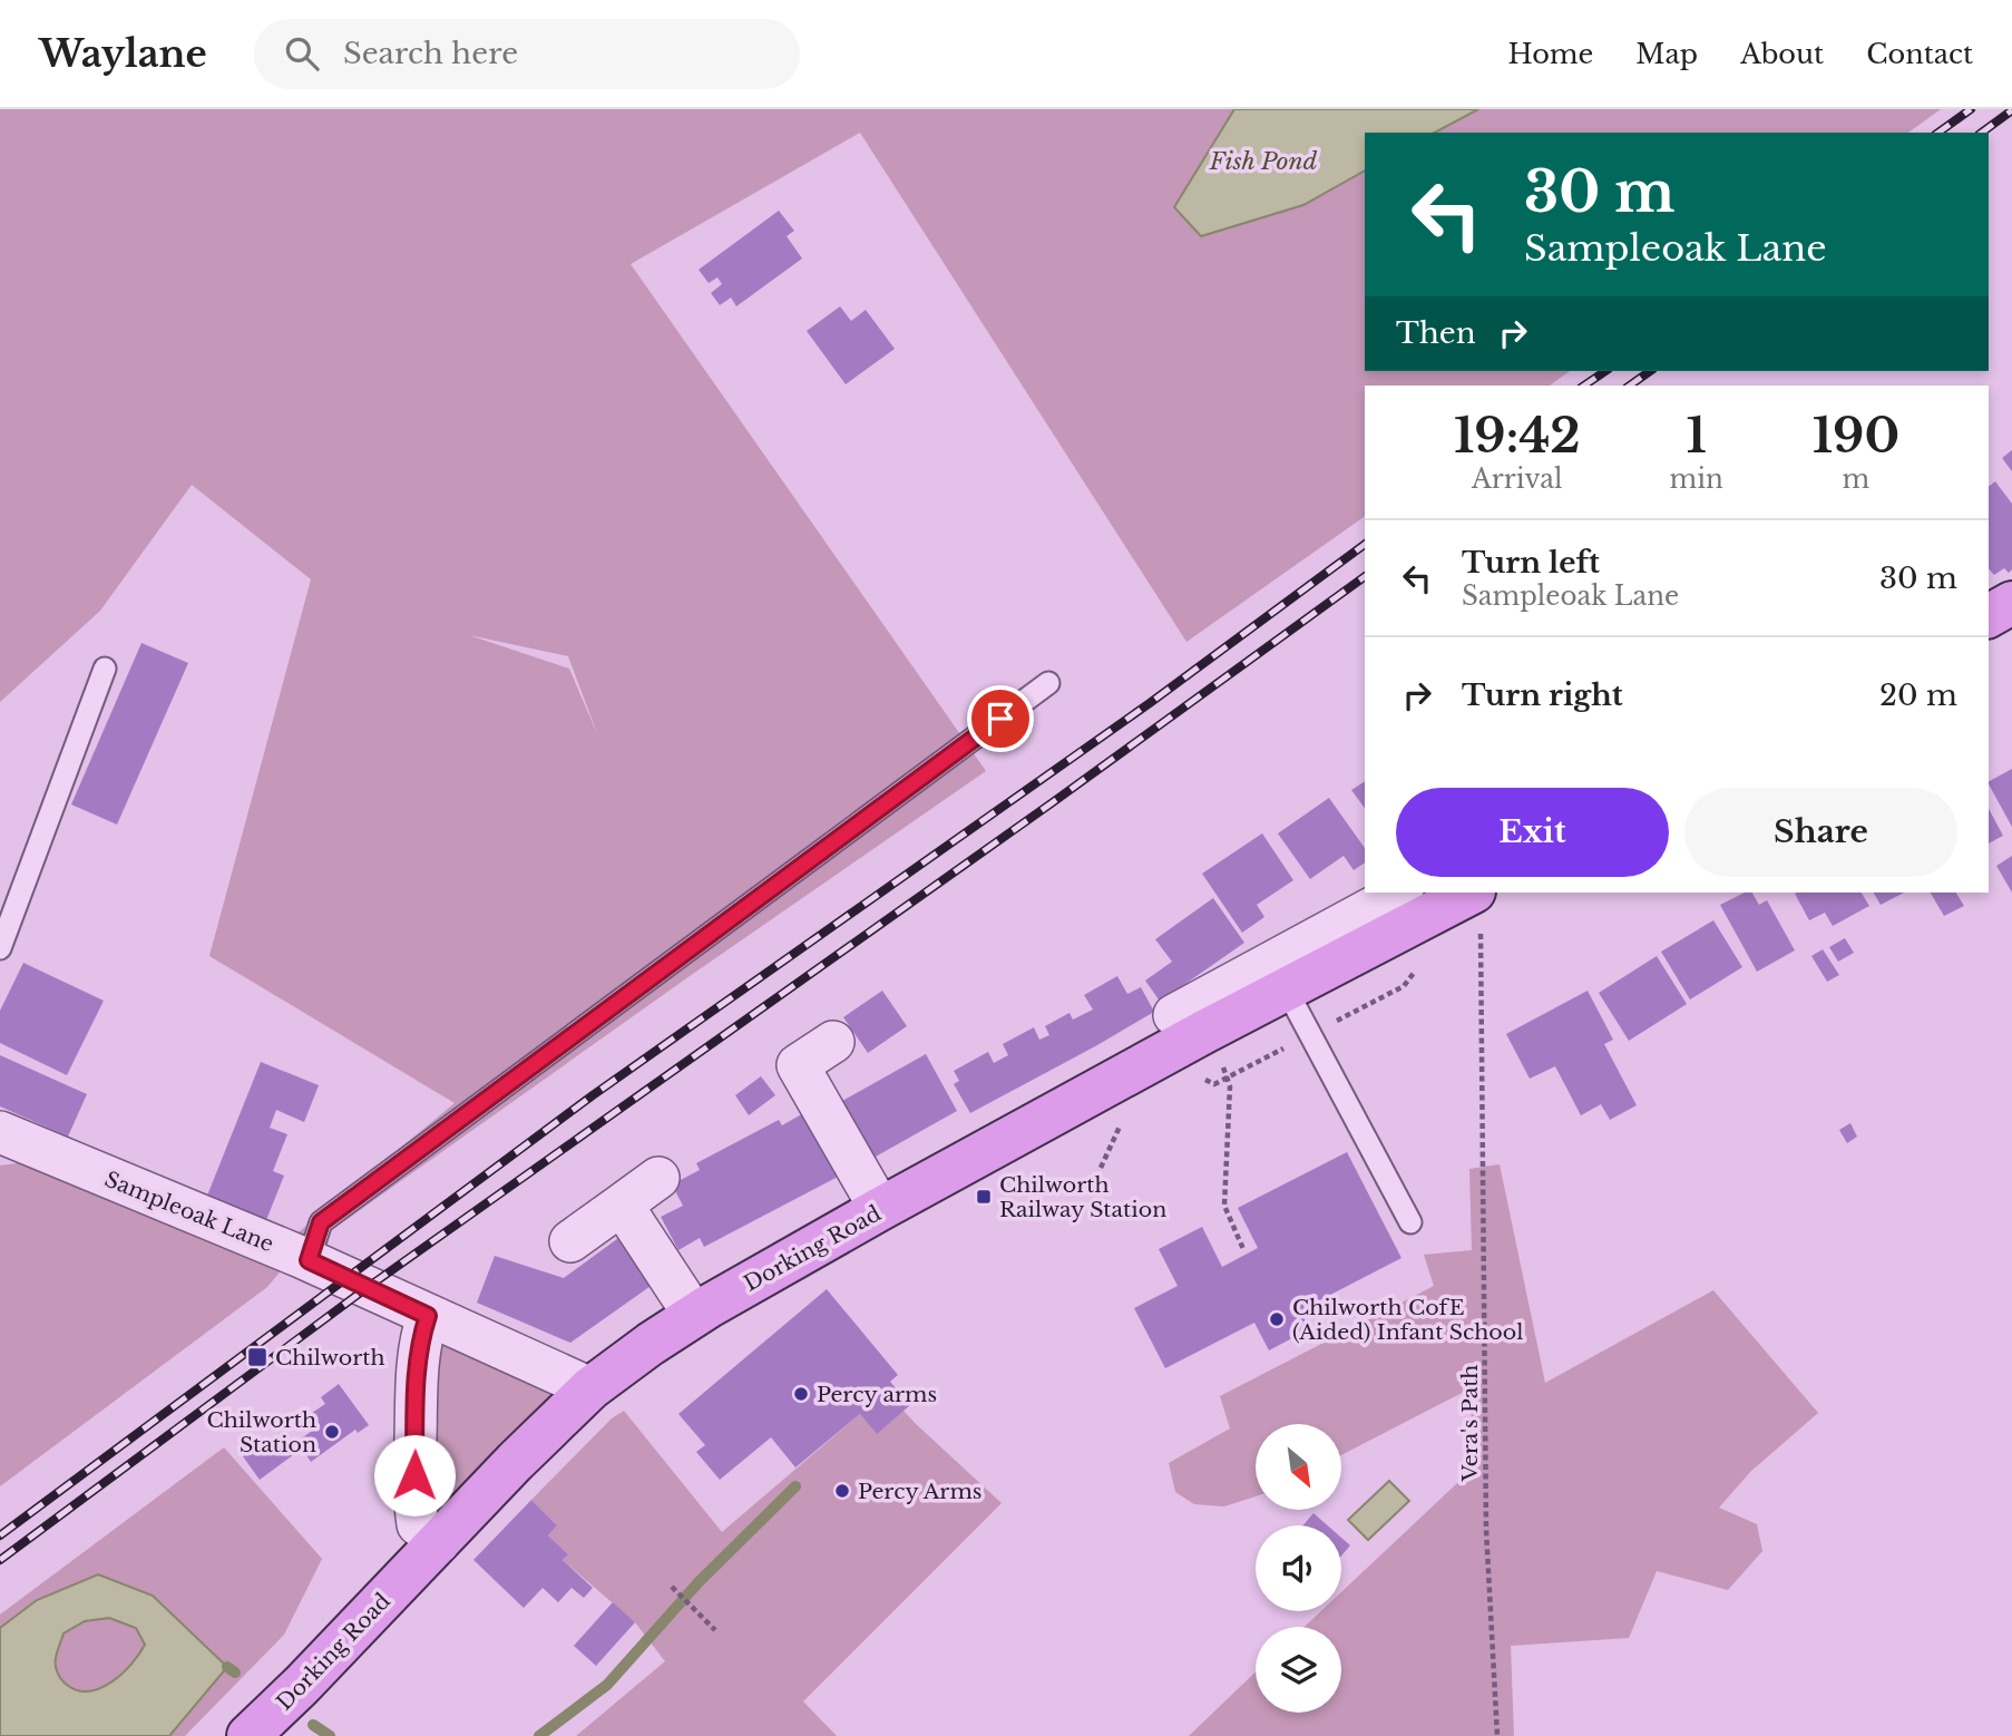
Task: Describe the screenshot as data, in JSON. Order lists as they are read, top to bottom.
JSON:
{
  "streets": {
    "main road": ["Dorking Road"],
    "street": ["Sampleoak Lane"],
    "path": ["Vera's Path"]
  },
  "crossings": [
    ["Sampleoak Lane", "Dorking Road"],
    ["Dorking Road", "Vera's Path"]
  ],
  "water": ["Fish Pond"],
  "places": {
    "transit": ["Chilworth Railway Station", "Chilworth"],
    "other": [
      "Chilworth CofE (Aided) Infant School",
      "Percy arms",
      "Chilworth Station",
      "Percy Arms"
    ]
  },
  "north": "bottom right",
  "page": {
    "header": "Waylane",
    "search": "Search here",
    "nav": [
      "Home",
      "Map",
      "About",
      "Contact"
    ],
    "turn": ["30 m", "Sampleoak Lane"],
    "then": "Then",
    "eta": [
      "19:42",
      "Arrival",
      "1",
      "min",
      "190",
      "m"
    ],
    "list": [
      {
        "name": "Turn left",
        "note": "Sampleoak Lane",
        "value": "30 m"
      },
      {
        "name": "Turn right",
        "value": "20 m"
      }
    ],
    "buttons": ["Exit", "Share"]
  }
}
